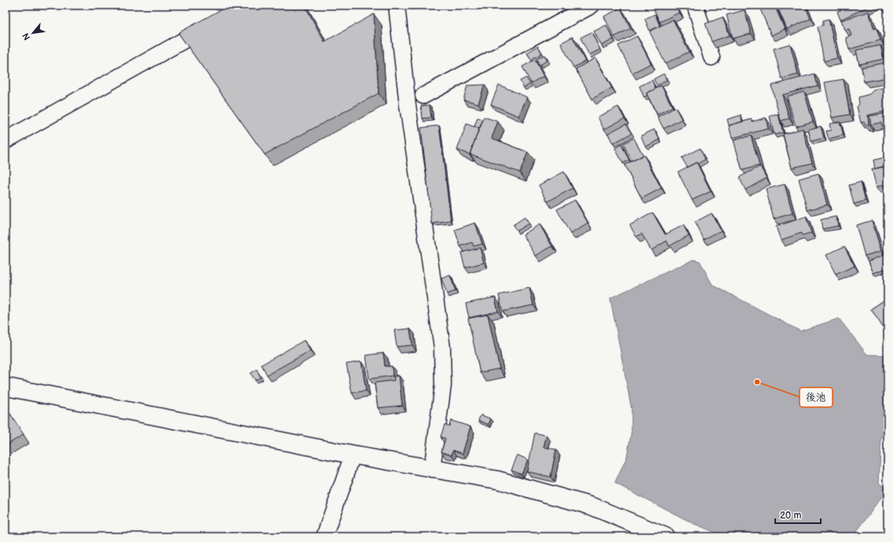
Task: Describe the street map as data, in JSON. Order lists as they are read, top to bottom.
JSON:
{
  "places": ["後池"],
  "scale_bar": "20 m",
  "north": "bottom left"
}
